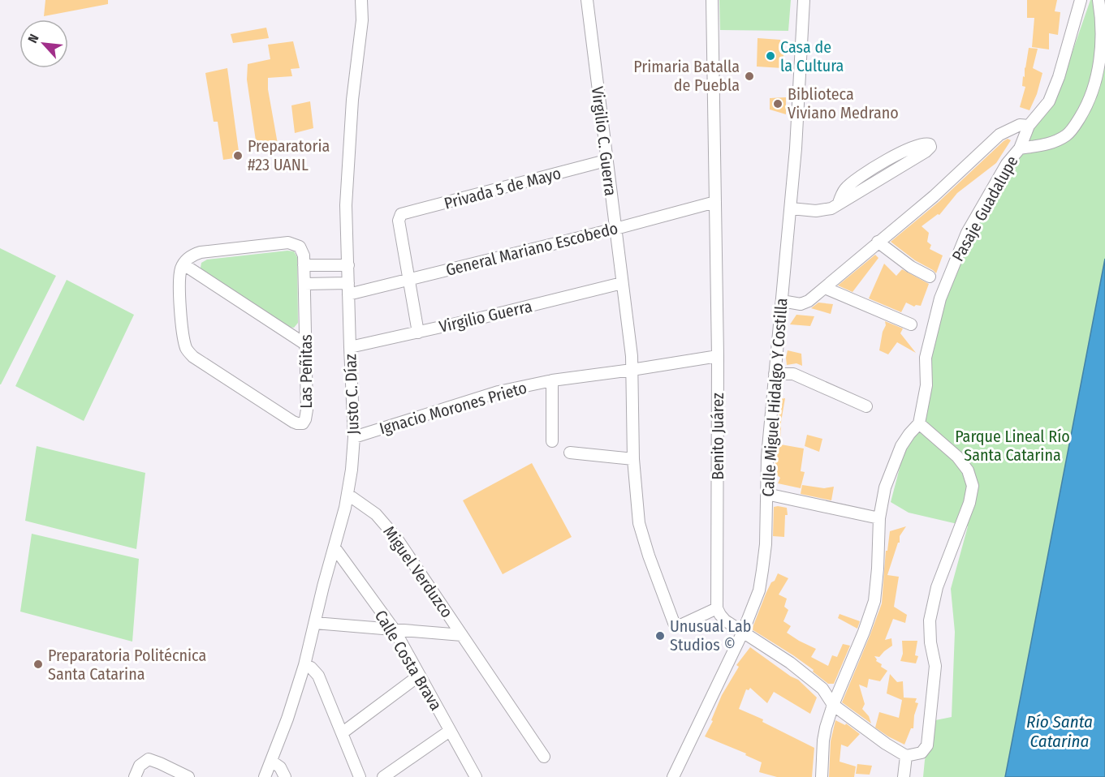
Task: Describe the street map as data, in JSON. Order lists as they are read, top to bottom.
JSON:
{
  "streets": {
    "street": [
      "Virgilio C. Guerra",
      "Privada 5 de Mayo",
      "Pasaje Guadalupe",
      "General Mariano Escobedo",
      "Virgilio Guerra",
      "Las Peñitas",
      "Justo C. Díaz",
      "Calle Miguel Hidalgo Y Costilla",
      "Ignacio Morones Prieto",
      "Benito Juárez",
      "Miguel Verduzco",
      "Calle Costa Brava"
    ]
  },
  "crossings": [
    ["Virgilio C. Guerra", "Privada 5 de Mayo"],
    ["Virgilio C. Guerra", "General Mariano Escobedo"],
    ["Virgilio C. Guerra", "Virgilio Guerra"],
    ["Virgilio C. Guerra", "Ignacio Morones Prieto"],
    ["Privada 5 de Mayo", "General Mariano Escobedo"],
    ["Pasaje Guadalupe", "Calle Miguel Hidalgo Y Costilla"],
    ["General Mariano Escobedo", "Las Peñitas"],
    ["General Mariano Escobedo", "Justo C. Díaz"],
    ["General Mariano Escobedo", "Benito Juárez"],
    ["Virgilio Guerra", "Justo C. Díaz"],
    ["Justo C. Díaz", "Ignacio Morones Prieto"],
    ["Justo C. Díaz", "Miguel Verduzco"],
    ["Justo C. Díaz", "Calle Costa Brava"],
    ["Ignacio Morones Prieto", "Benito Juárez"]
  ],
  "water": ["Río Santa Catarina"],
  "parks": ["Parque Lineal Río Santa Catarina"],
  "places": [
    "Casa de la Cultura",
    "Primaria Batalla de Puebla",
    "Biblioteca Viviano Medrano",
    "Preparatoria #23 UANL",
    "Unusual Lab Studios ©",
    "Preparatoria Politécnica Santa Catarina"
  ],
  "north": "top left"
}
